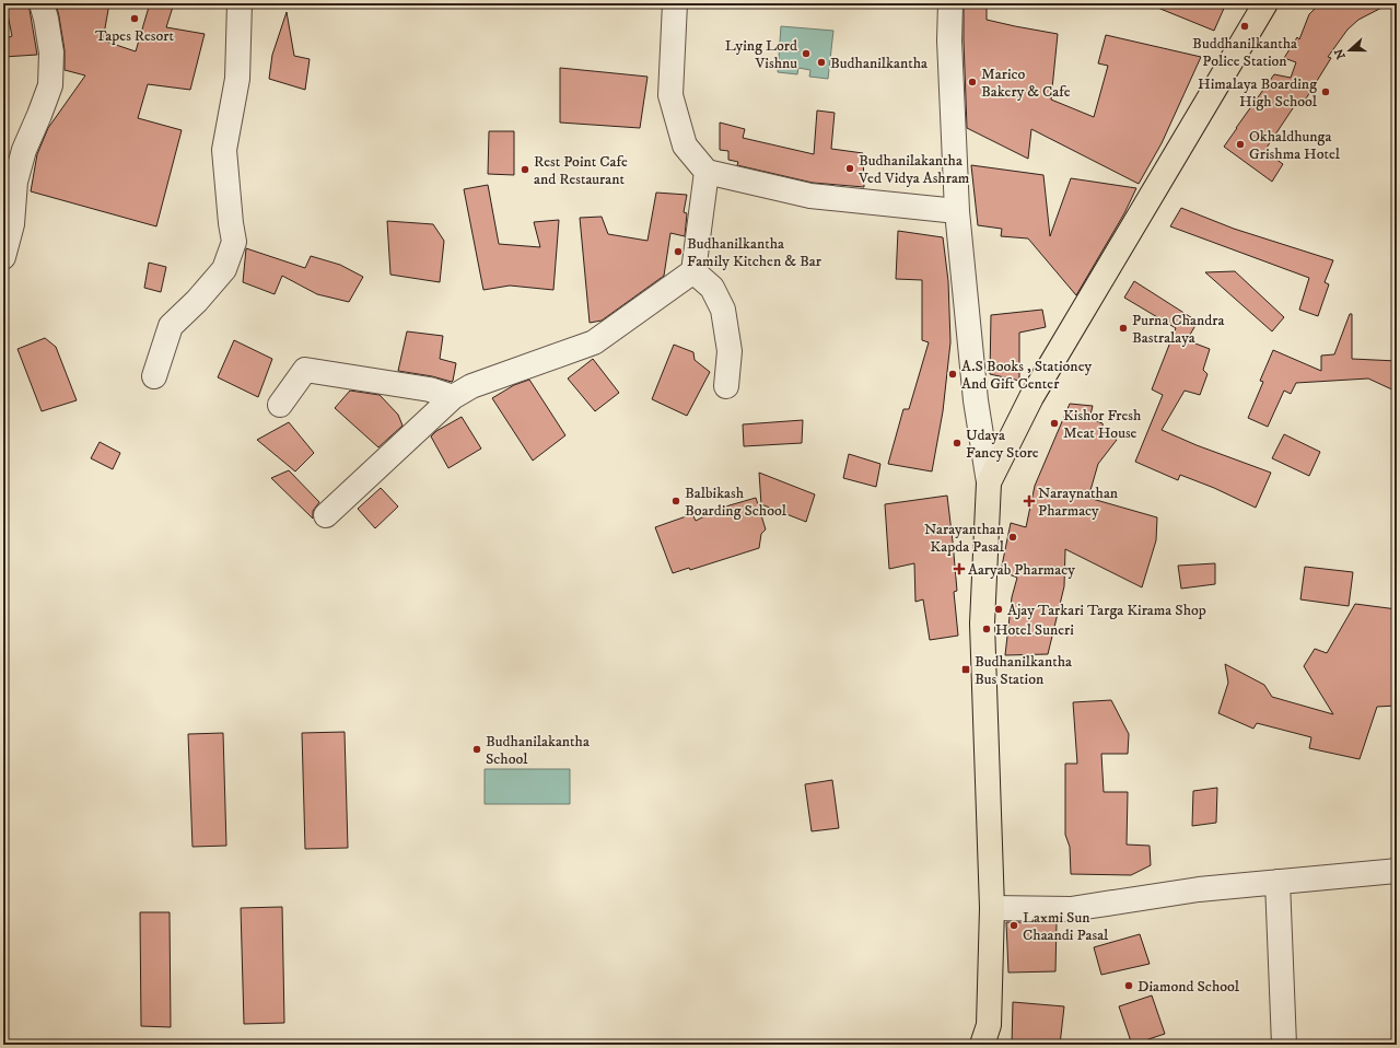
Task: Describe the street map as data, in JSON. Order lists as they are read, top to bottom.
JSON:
{
  "places": {
    "other": [
      "Tapes Resort",
      "Buddhanilkantha Police Station",
      "Lying Lord Vishnu",
      "Budhanilkantha",
      "Marico Bakery & Cafe",
      "Himalaya Boarding High School",
      "Okhaldhunga Grishma Hotel",
      "Budhanilakantha Ved Vidya Ashram",
      "Rest Point Cafe and Restaurant",
      "Budhanilkantha Family Kitchen & Bar",
      "Purna Chandra Bastralaya",
      "A.S Books , Stationey And Gift Center",
      "Kishor Fresh Meat House",
      "Udaya Fancy Store",
      "Balbikash Boarding School",
      "Narayanthan Kapda Pasal",
      "Ajay Tarkari Targa Kirama Shop",
      "Hotel Suneri",
      "Budhanilakantha School",
      "Laxmi Sun Chaandi Pasal",
      "Diamond School"
    ],
    "health": ["Naraynathan Pharmacy", "Aaryab Pharmacy"],
    "transit": ["Budhanilkantha Bus Station"]
  },
  "north": "left"
}
